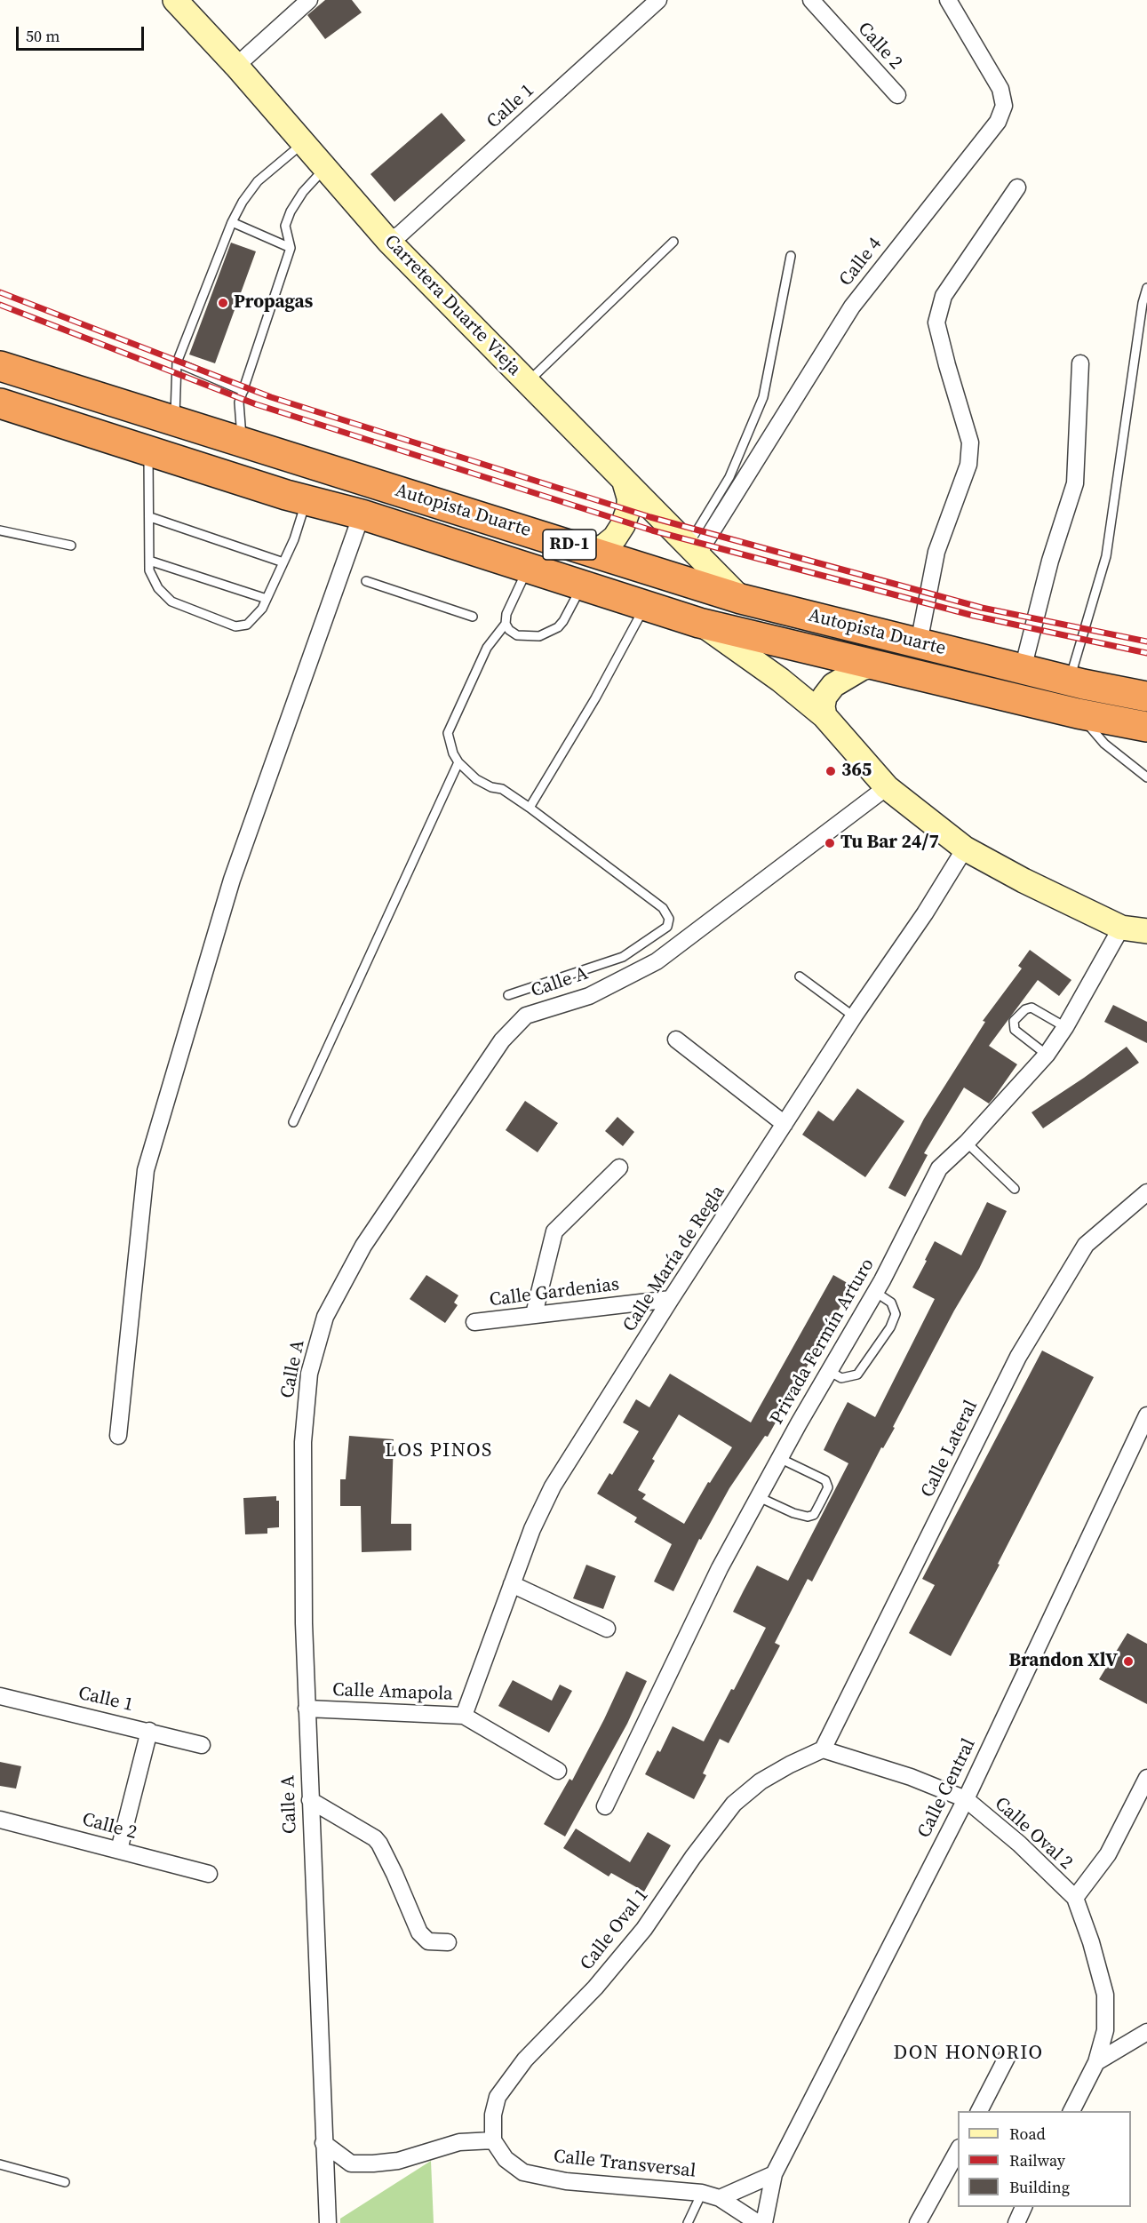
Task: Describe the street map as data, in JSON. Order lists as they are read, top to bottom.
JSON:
{
  "streets": {
    "highway": ["Autopista Duarte", "RD-1"],
    "main road": ["Carretera Duarte Vieja"],
    "street": [
      "Calle 2",
      "Calle 1",
      "Calle 4",
      "Calle A",
      "Calle María de Regla",
      "Calle Gardenias",
      "Privada Fermín Arturo",
      "Calle Lateral",
      "Calle Amapola",
      "Calle Central",
      "Calle Oval 2",
      "Calle Oval 1",
      "Calle Transversal"
    ]
  },
  "crossings": [
    ["Calle 1", "Carretera Duarte Vieja"],
    ["Calle 4", "Carretera Duarte Vieja"],
    ["Carretera Duarte Vieja", "Autopista Duarte"],
    ["Calle A", "Calle Amapola"],
    ["Calle María de Regla", "Calle Gardenias"],
    ["Calle María de Regla", "Calle Amapola"],
    ["Calle Lateral", "Calle Oval 1"],
    ["Calle Central", "Calle Oval 2"],
    ["Calle Oval 1", "Calle Transversal"]
  ],
  "districts": ["LOS PINOS", "DON HONORIO"],
  "places": [
    "Propagas",
    "365",
    "Tu Bar 24/7",
    "Brandon XlV"
  ],
  "legend": ["Road", "Railway", "Building"],
  "scale_bar": "50 m"
}
